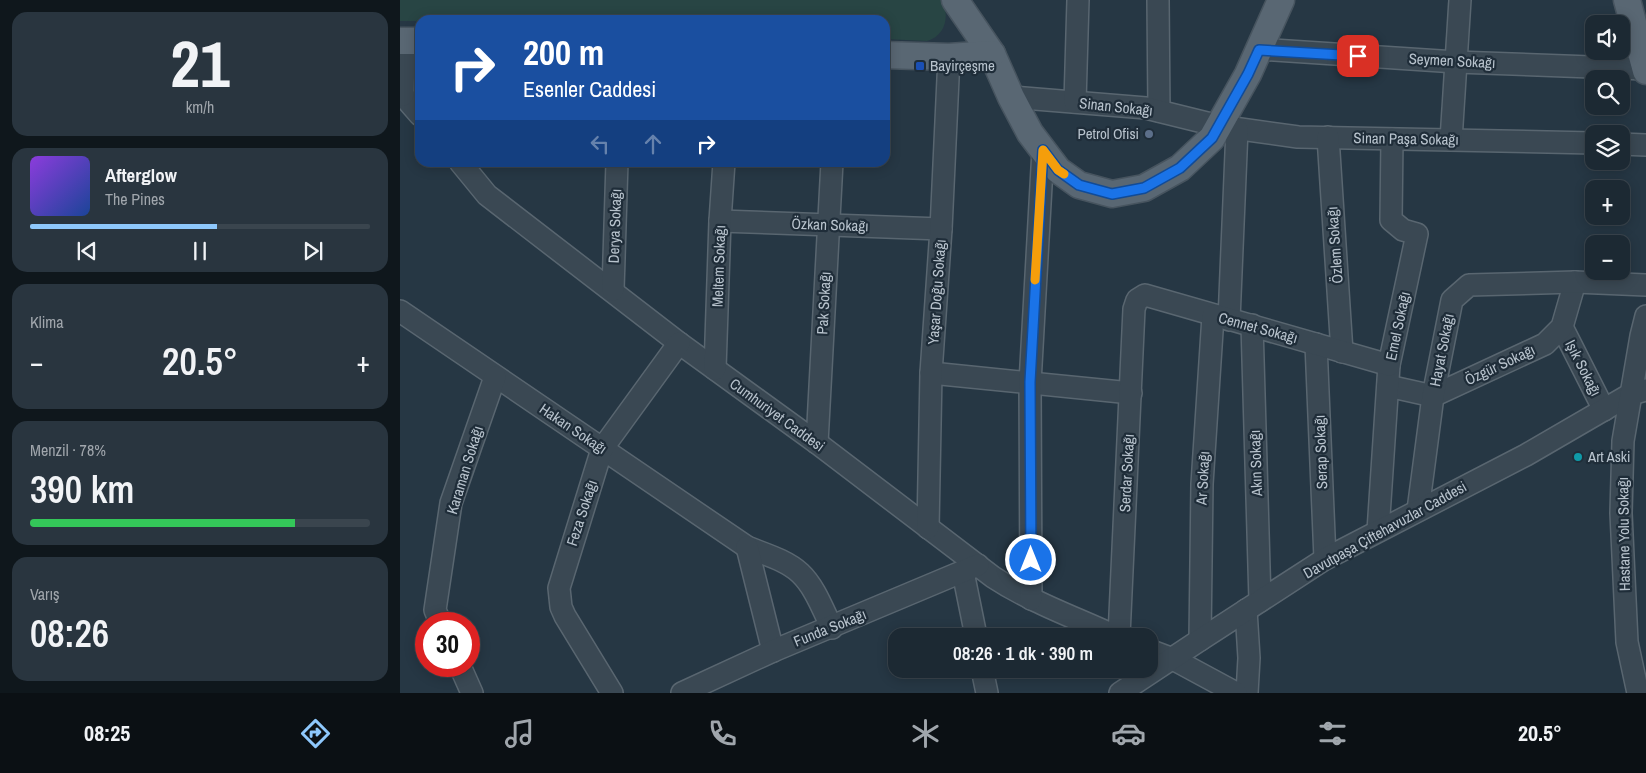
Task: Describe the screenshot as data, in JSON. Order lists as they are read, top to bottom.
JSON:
{
  "streets": {
    "street": [
      "Seymen Sokağı",
      "Sinan Sokağı",
      "Sinan Paşa Sokağı",
      "Özkan Sokağı",
      "Derya Sokağı",
      "Özlem Sokağı",
      "Meltem Sokağı",
      "Yaşar Doğu Sokağı",
      "Pak Sokağı",
      "Emel Sokağı",
      "Cennet Sokağı",
      "Hayat Sokağı",
      "Özgür Sokağı",
      "Işık Sokağı",
      "Cumhuriyet Caddesi",
      "Hakan Sokağı",
      "Serap Sokağı",
      "Akın Sokağı",
      "Karaman Sokağı",
      "Serdar Sokağı",
      "Ar Sokağı",
      "Feza Sokağı",
      "Davutpaşa Çiftehavuzlar Caddesi",
      "Hastane Yolu Sokağı",
      "Funda Sokağı"
    ]
  },
  "crossings": [
    ["Sinan Sokağı", "Sinan Paşa Sokağı"],
    ["Sinan Sokağı", "Ar Sokağı"],
    ["Sinan Paşa Sokağı", "Özlem Sokağı"],
    ["Sinan Paşa Sokağı", "Emel Sokağı"],
    ["Sinan Paşa Sokağı", "Ar Sokağı"],
    ["Özkan Sokağı", "Meltem Sokağı"],
    ["Özkan Sokağı", "Yaşar Doğu Sokağı"],
    ["Özkan Sokağı", "Pak Sokağı"],
    ["Derya Sokağı", "Cumhuriyet Caddesi"],
    ["Özlem Sokağı", "Cennet Sokağı"],
    ["Meltem Sokağı", "Cumhuriyet Caddesi"],
    ["Yaşar Doğu Sokağı", "Cumhuriyet Caddesi"],
    ["Pak Sokağı", "Cumhuriyet Caddesi"],
    ["Emel Sokağı", "Cennet Sokağı"],
    ["Emel Sokağı", "Davutpaşa Çiftehavuzlar Caddesi"],
    ["Cennet Sokağı", "Serap Sokağı"],
    ["Cennet Sokağı", "Akın Sokağı"],
    ["Cennet Sokağı", "Serdar Sokağı"],
    ["Cennet Sokağı", "Ar Sokağı"],
    ["Hayat Sokağı", "Özgür Sokağı"],
    ["Hayat Sokağı", "Davutpaşa Çiftehavuzlar Caddesi"],
    ["Özgür Sokağı", "Işık Sokağı"],
    ["Işık Sokağı", "Davutpaşa Çiftehavuzlar Caddesi"],
    ["Cumhuriyet Caddesi", "Feza Sokağı"],
    ["Cumhuriyet Caddesi", "Funda Sokağı"],
    ["Hakan Sokağı", "Karaman Sokağı"],
    ["Hakan Sokağı", "Feza Sokağı"],
    ["Hakan Sokağı", "Funda Sokağı"],
    ["Serap Sokağı", "Davutpaşa Çiftehavuzlar Caddesi"],
    ["Akın Sokağı", "Davutpaşa Çiftehavuzlar Caddesi"],
    ["Ar Sokağı", "Davutpaşa Çiftehavuzlar Caddesi"],
    ["Davutpaşa Çiftehavuzlar Caddesi", "Hastane Yolu Sokağı"]
  ],
  "places": {
    "transit": ["Bayirçeşme"],
    "other": ["Petrol Ofisi", "Art Aski"]
  },
  "page": {
    "tile": [
      ["21", "km/h"],
      "Klima",
      ["Menzil · 78%", "390 km"],
      ["Varış", "08:26"]
    ],
    "map_buttons": ["+", "−"],
    "turn": ["200 m", "Esenler Caddesi"],
    "song": ["Afterglow", "The Pines"],
    "heat": ["−", "20.5°", "+"],
    "limit": "30",
    "trip": "08:26 · 1 dk · 390 m",
    "tabs": ["08:25", "20.5°"]
  }
}
